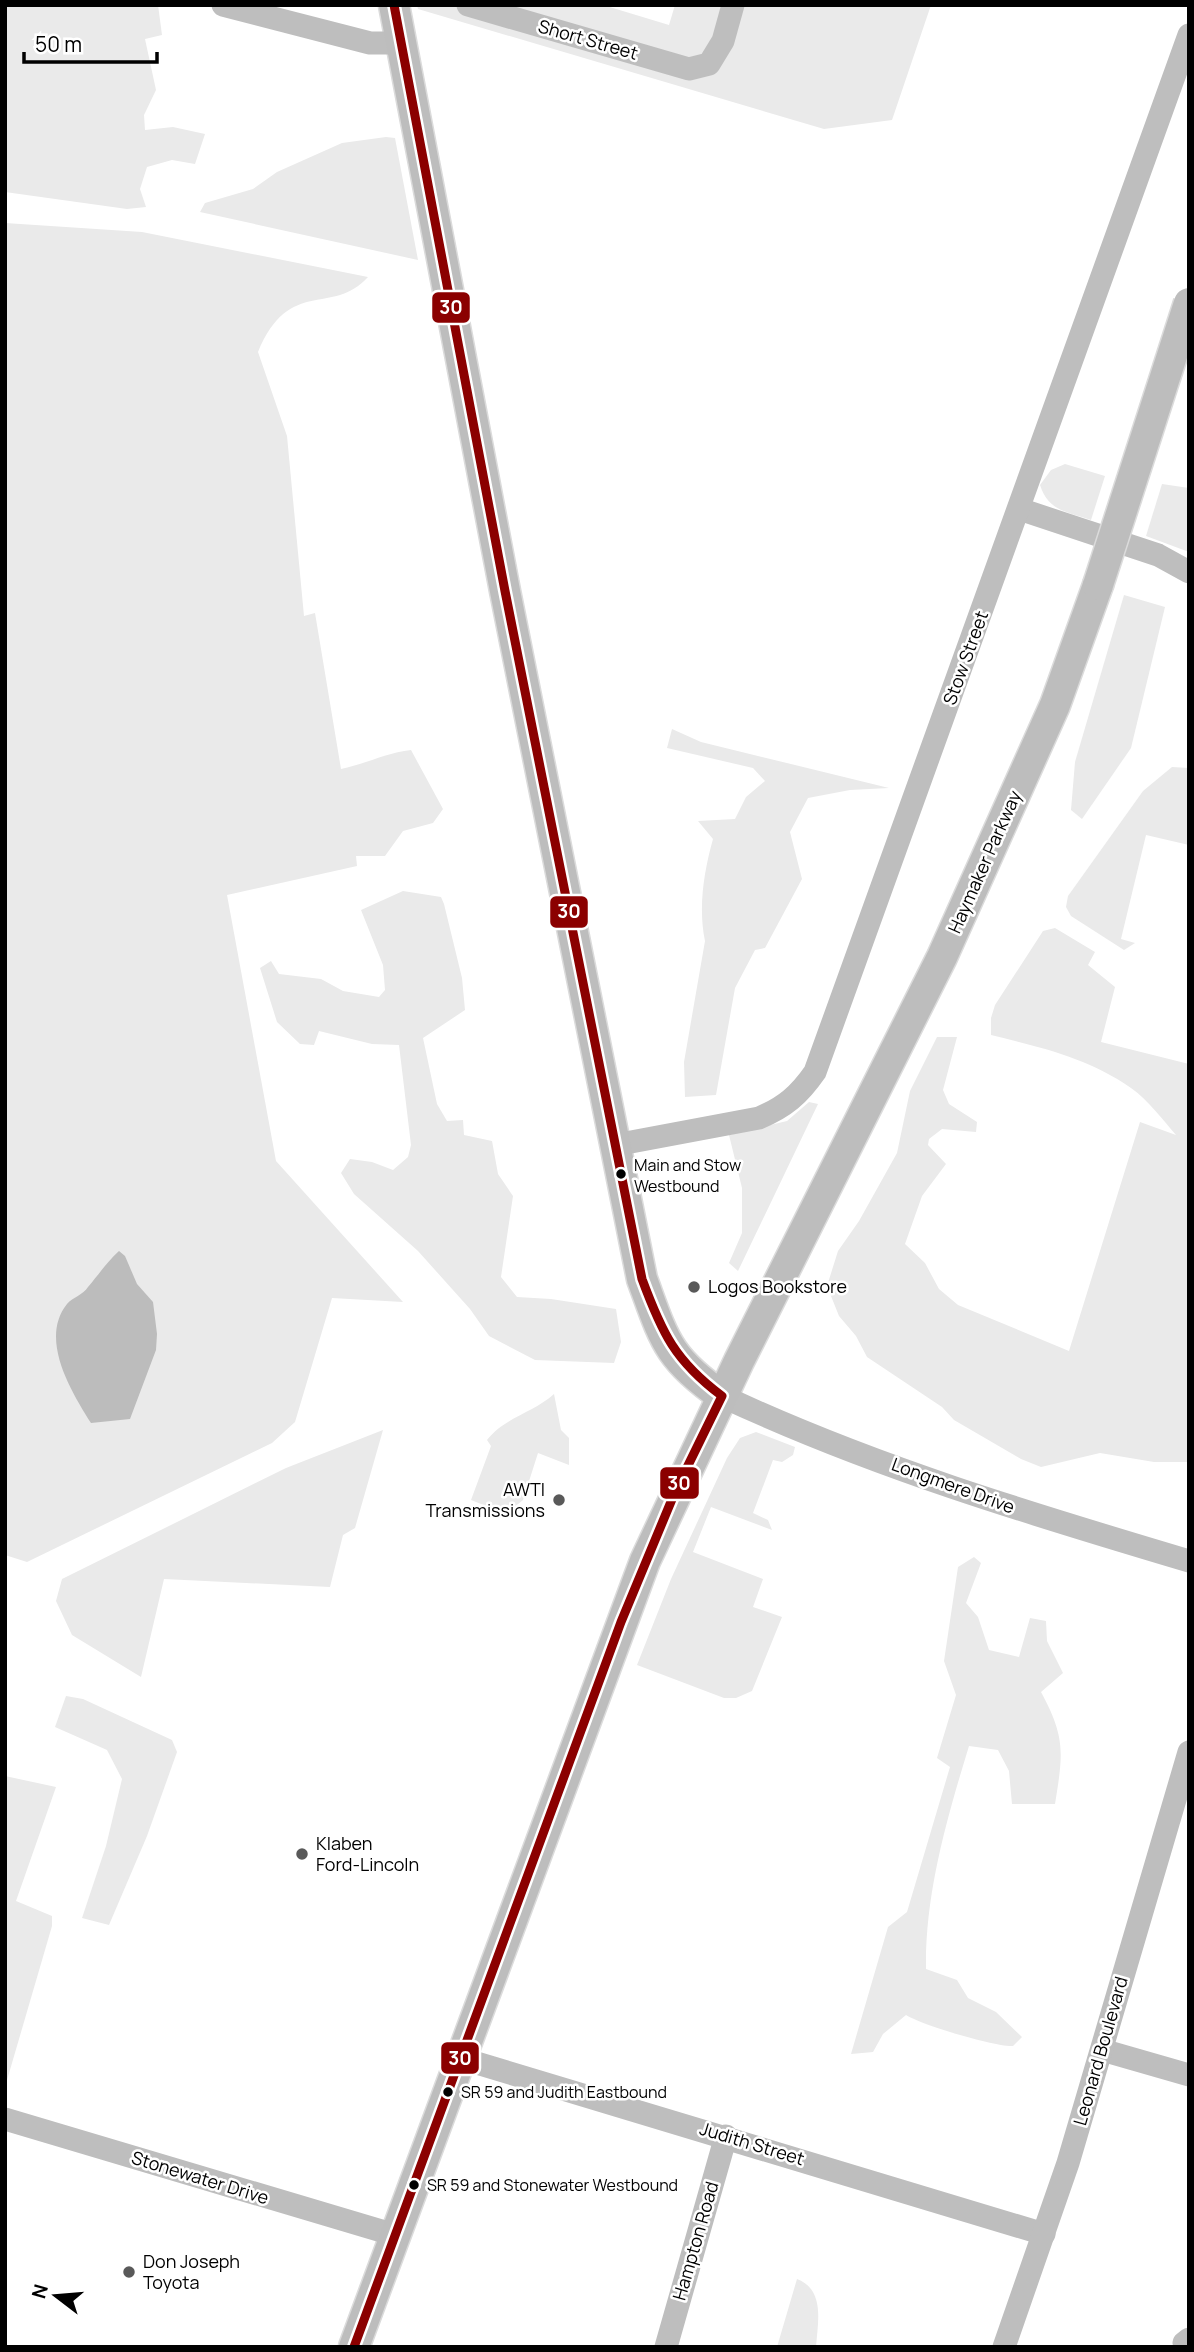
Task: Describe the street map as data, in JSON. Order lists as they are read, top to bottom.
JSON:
{
  "streets": {
    "main road": ["Haymaker Parkway"],
    "street": [
      "Short Street",
      "Stow Street",
      "Longmere Drive",
      "Leonard Boulevard",
      "Judith Street",
      "Stonewater Drive",
      "Hampton Road"
    ]
  },
  "crossings": [
    ["Haymaker Parkway", "Longmere Drive"],
    ["Haymaker Parkway", "Judith Street"],
    ["Haymaker Parkway", "Stonewater Drive"],
    ["Leonard Boulevard", "Judith Street"],
    ["Judith Street", "Hampton Road"]
  ],
  "places": [
    "Main and Stow Westbound",
    "Logos Bookstore",
    "AWTI Transmissions",
    "Klaben Ford-Lincoln",
    "SR 59 and Judith Eastbound",
    "SR 59 and Stonewater Westbound",
    "Don Joseph Toyota"
  ],
  "lines": ["transit line 30"],
  "scale_bar": "50 m",
  "north": "left"
}
